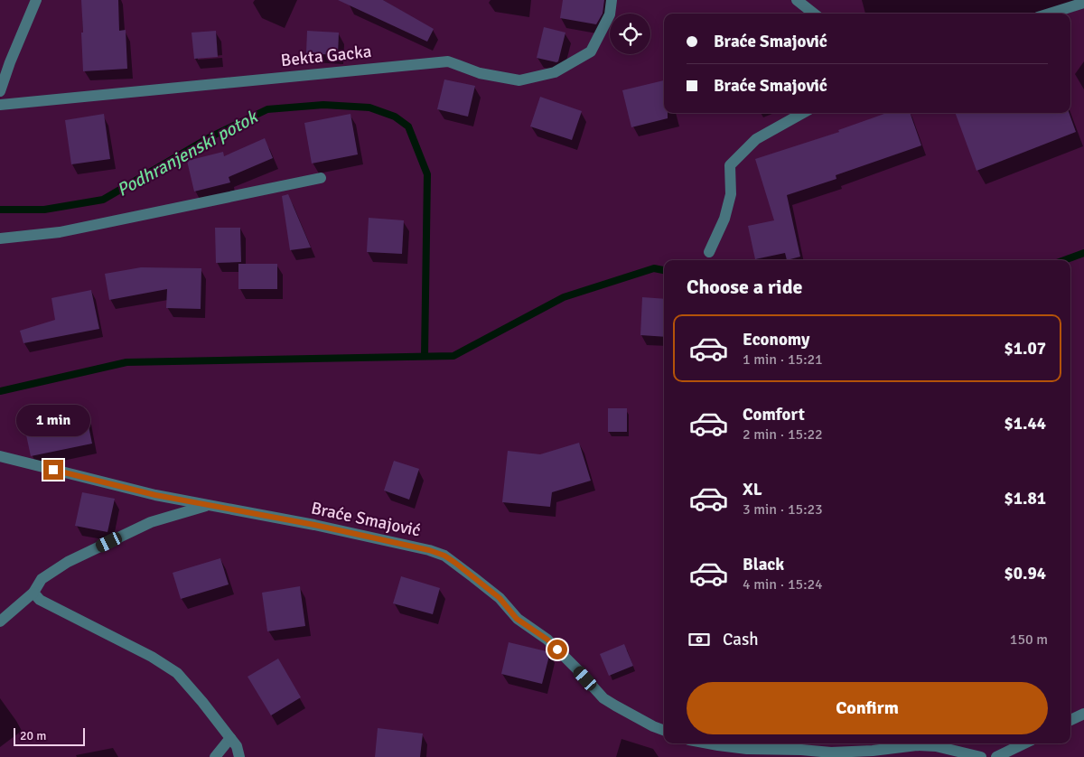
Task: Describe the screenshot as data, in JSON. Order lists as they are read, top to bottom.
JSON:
{
  "streets": {
    "street": ["Bekta Gacka", "Braće Smajović"]
  },
  "water": ["Podhranjenski potok"],
  "scale_bar": "20 m",
  "page": {
    "banner": ["Braće Smajović", "Braće Smajović"],
    "heading": "Choose a ride",
    "list": [
      {
        "name": "Economy",
        "note": "1 min · 15:21",
        "value": "$1.07"
      },
      {
        "name": "Comfort",
        "note": "2 min · 15:22",
        "value": "$1.44"
      },
      {
        "name": "XL",
        "note": "3 min · 15:23",
        "value": "$1.81"
      },
      {
        "name": "Black",
        "note": "4 min · 15:24",
        "value": "$0.94"
      }
    ],
    "bubble": "1 min",
    "pay": ["Cash", "150 m"],
    "buttons": "Confirm",
    "scale": "20 m"
  }
}
